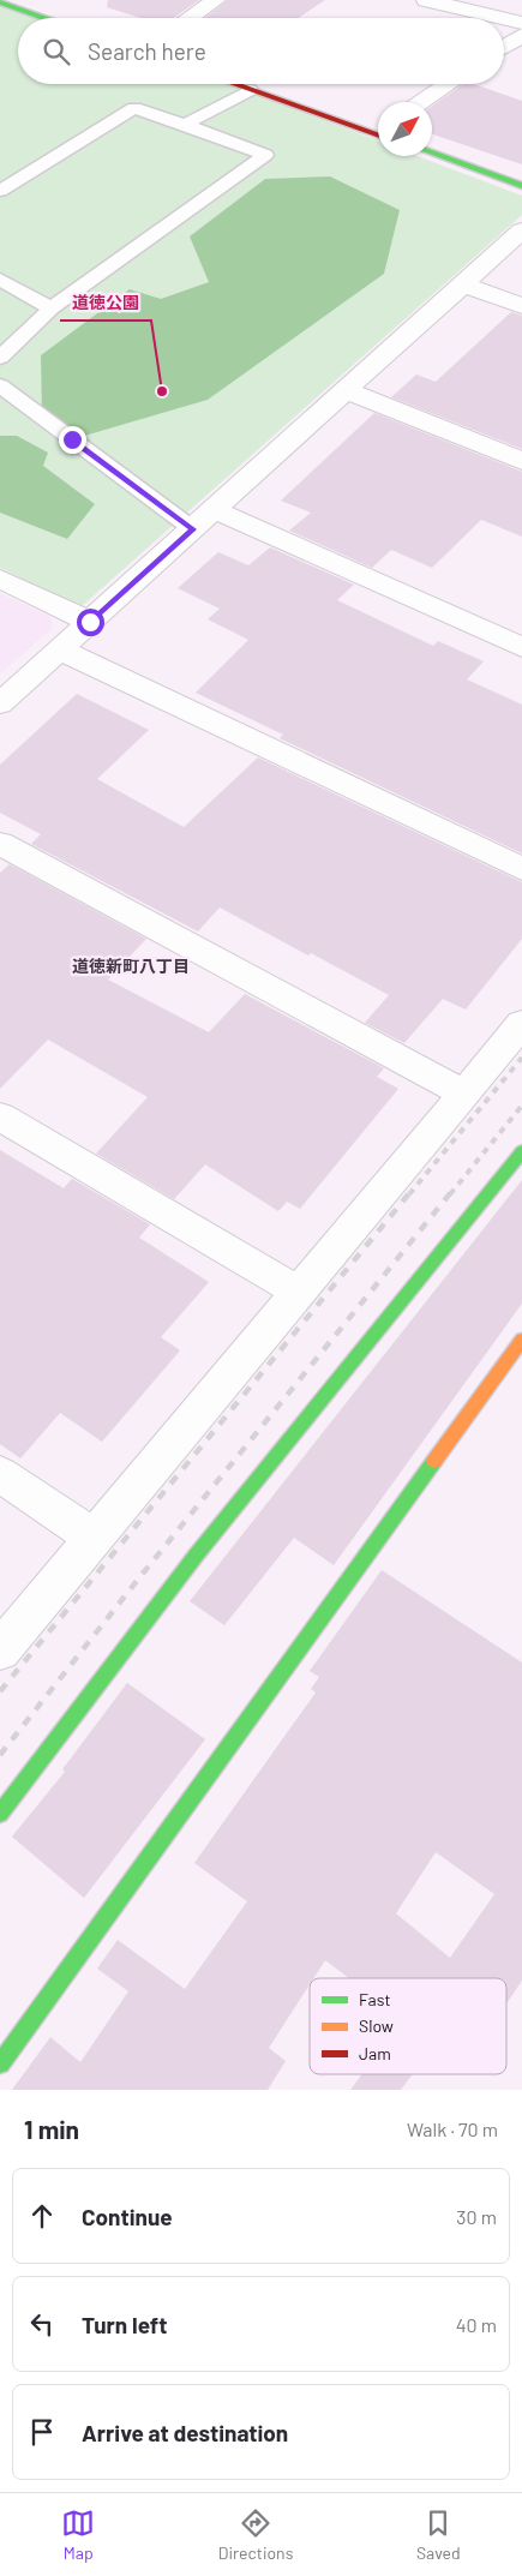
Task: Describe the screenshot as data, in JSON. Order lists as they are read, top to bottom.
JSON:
{
  "districts": ["道徳新町八丁目"],
  "places": ["道徳公園"],
  "legend": ["Fast", "Slow", "Jam"],
  "north": "top right",
  "page": {
    "search": "Search here",
    "heading": ["1 min", "Walk · 70 m"],
    "list": [
      ["Continue", "30 m"],
      ["Turn left", "40 m"],
      "Arrive at destination"
    ],
    "nav": ["Map", "Directions", "Saved"]
  }
}
